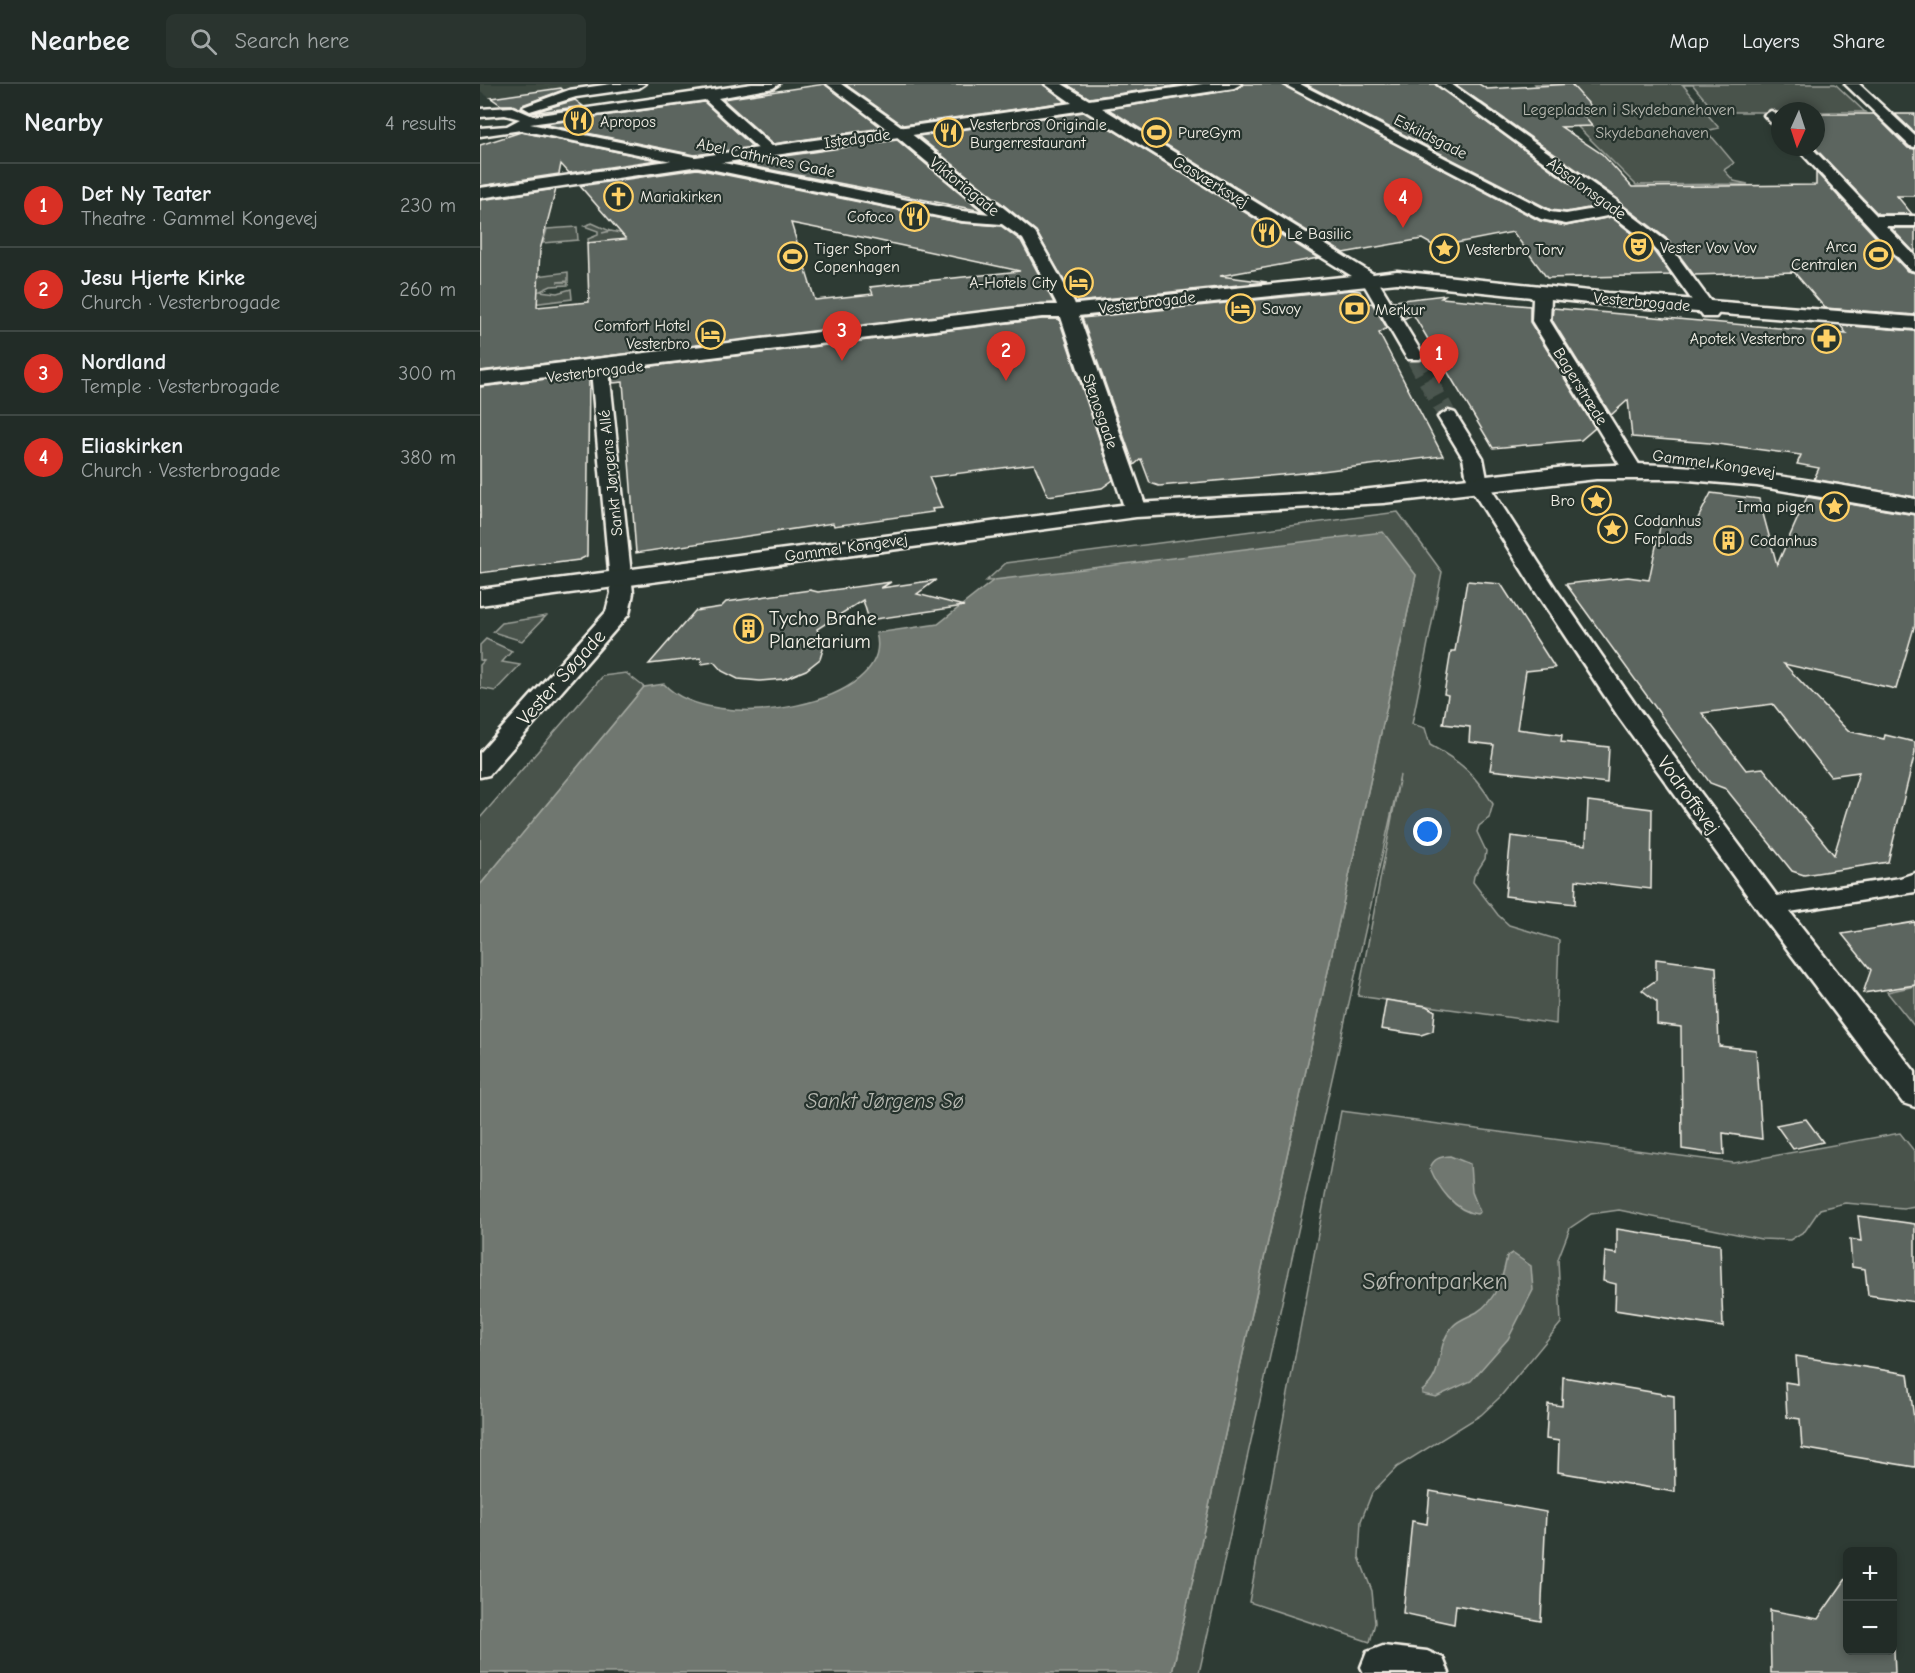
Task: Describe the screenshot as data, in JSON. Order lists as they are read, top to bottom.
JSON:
{
  "streets": {
    "street": [
      "Eskildsgade",
      "Istedgade",
      "Abel Cathrines Gade",
      "Gasværksvej",
      "Viktoriagade",
      "Absalonsgade",
      "Vesterbrogade",
      "Bagerstræde",
      "Stenosgade",
      "Gammel Kongevej",
      "Sankt Jørgens Allé",
      "Vester Søgade",
      "Vodroffsvej"
    ]
  },
  "crossings": [
    ["Eskildsgade", "Absalonsgade"],
    ["Istedgade", "Abel Cathrines Gade"],
    ["Istedgade", "Gasværksvej"],
    ["Istedgade", "Viktoriagade"],
    ["Abel Cathrines Gade", "Viktoriagade"],
    ["Gasværksvej", "Vesterbrogade"],
    ["Viktoriagade", "Vesterbrogade"],
    ["Viktoriagade", "Stenosgade"],
    ["Absalonsgade", "Vesterbrogade"],
    ["Vesterbrogade", "Bagerstræde"],
    ["Vesterbrogade", "Stenosgade"],
    ["Vesterbrogade", "Sankt Jørgens Allé"],
    ["Bagerstræde", "Gammel Kongevej"],
    ["Stenosgade", "Gammel Kongevej"],
    ["Gammel Kongevej", "Sankt Jørgens Allé"],
    ["Gammel Kongevej", "Vester Søgade"],
    ["Gammel Kongevej", "Vodroffsvej"],
    ["Sankt Jørgens Allé", "Vester Søgade"]
  ],
  "water": ["Sankt Jørgens Sø"],
  "parks": ["Legepladsen i Skydebanehaven", "Skydebanehaven", "Søfrontparken"],
  "places": {
    "restaurant": [
      "Apropos",
      "Vesterbros Originale Burgerrestaurant",
      "Cofoco",
      "Le Basilic"
    ],
    "sports": ["PureGym", "Arca Centralen", "Tiger Sport Copenhagen"],
    "church": ["Mariakirken"],
    "theatre": ["Vester Vov Vov"],
    "place": [
      "Vesterbro Torv",
      "Bro",
      "Irma pigen",
      "Codanhus Forplads"
    ],
    "hotel": ["A-Hotels City", "Savoy", "Comfort Hotel Vesterbro"],
    "bank": ["Merkur"],
    "pharmacy": ["Apotek Vesterbro"],
    "building": ["Codanhus", "Tycho Brahe Planetarium"]
  },
  "north": "bottom",
  "page": {
    "header": "Nearbee",
    "search": "Search here",
    "nav": ["Map", "Layers", "Share"],
    "heading": ["Nearby", "4 results"],
    "list": [
      {
        "mark": "1",
        "name": "Det Ny Teater",
        "note": "Theatre · Gammel Kongevej",
        "value": "230 m"
      },
      {
        "mark": "2",
        "name": "Jesu Hjerte Kirke",
        "note": "Church · Vesterbrogade",
        "value": "260 m"
      },
      {
        "mark": "3",
        "name": "Nordland",
        "note": "Temple · Vesterbrogade",
        "value": "300 m"
      },
      {
        "mark": "4",
        "name": "Eliaskirken",
        "note": "Church · Vesterbrogade",
        "value": "380 m"
      }
    ],
    "pins": [
      "4",
      "3",
      "2",
      "1"
    ],
    "map_buttons": ["+", "−"]
  }
}
